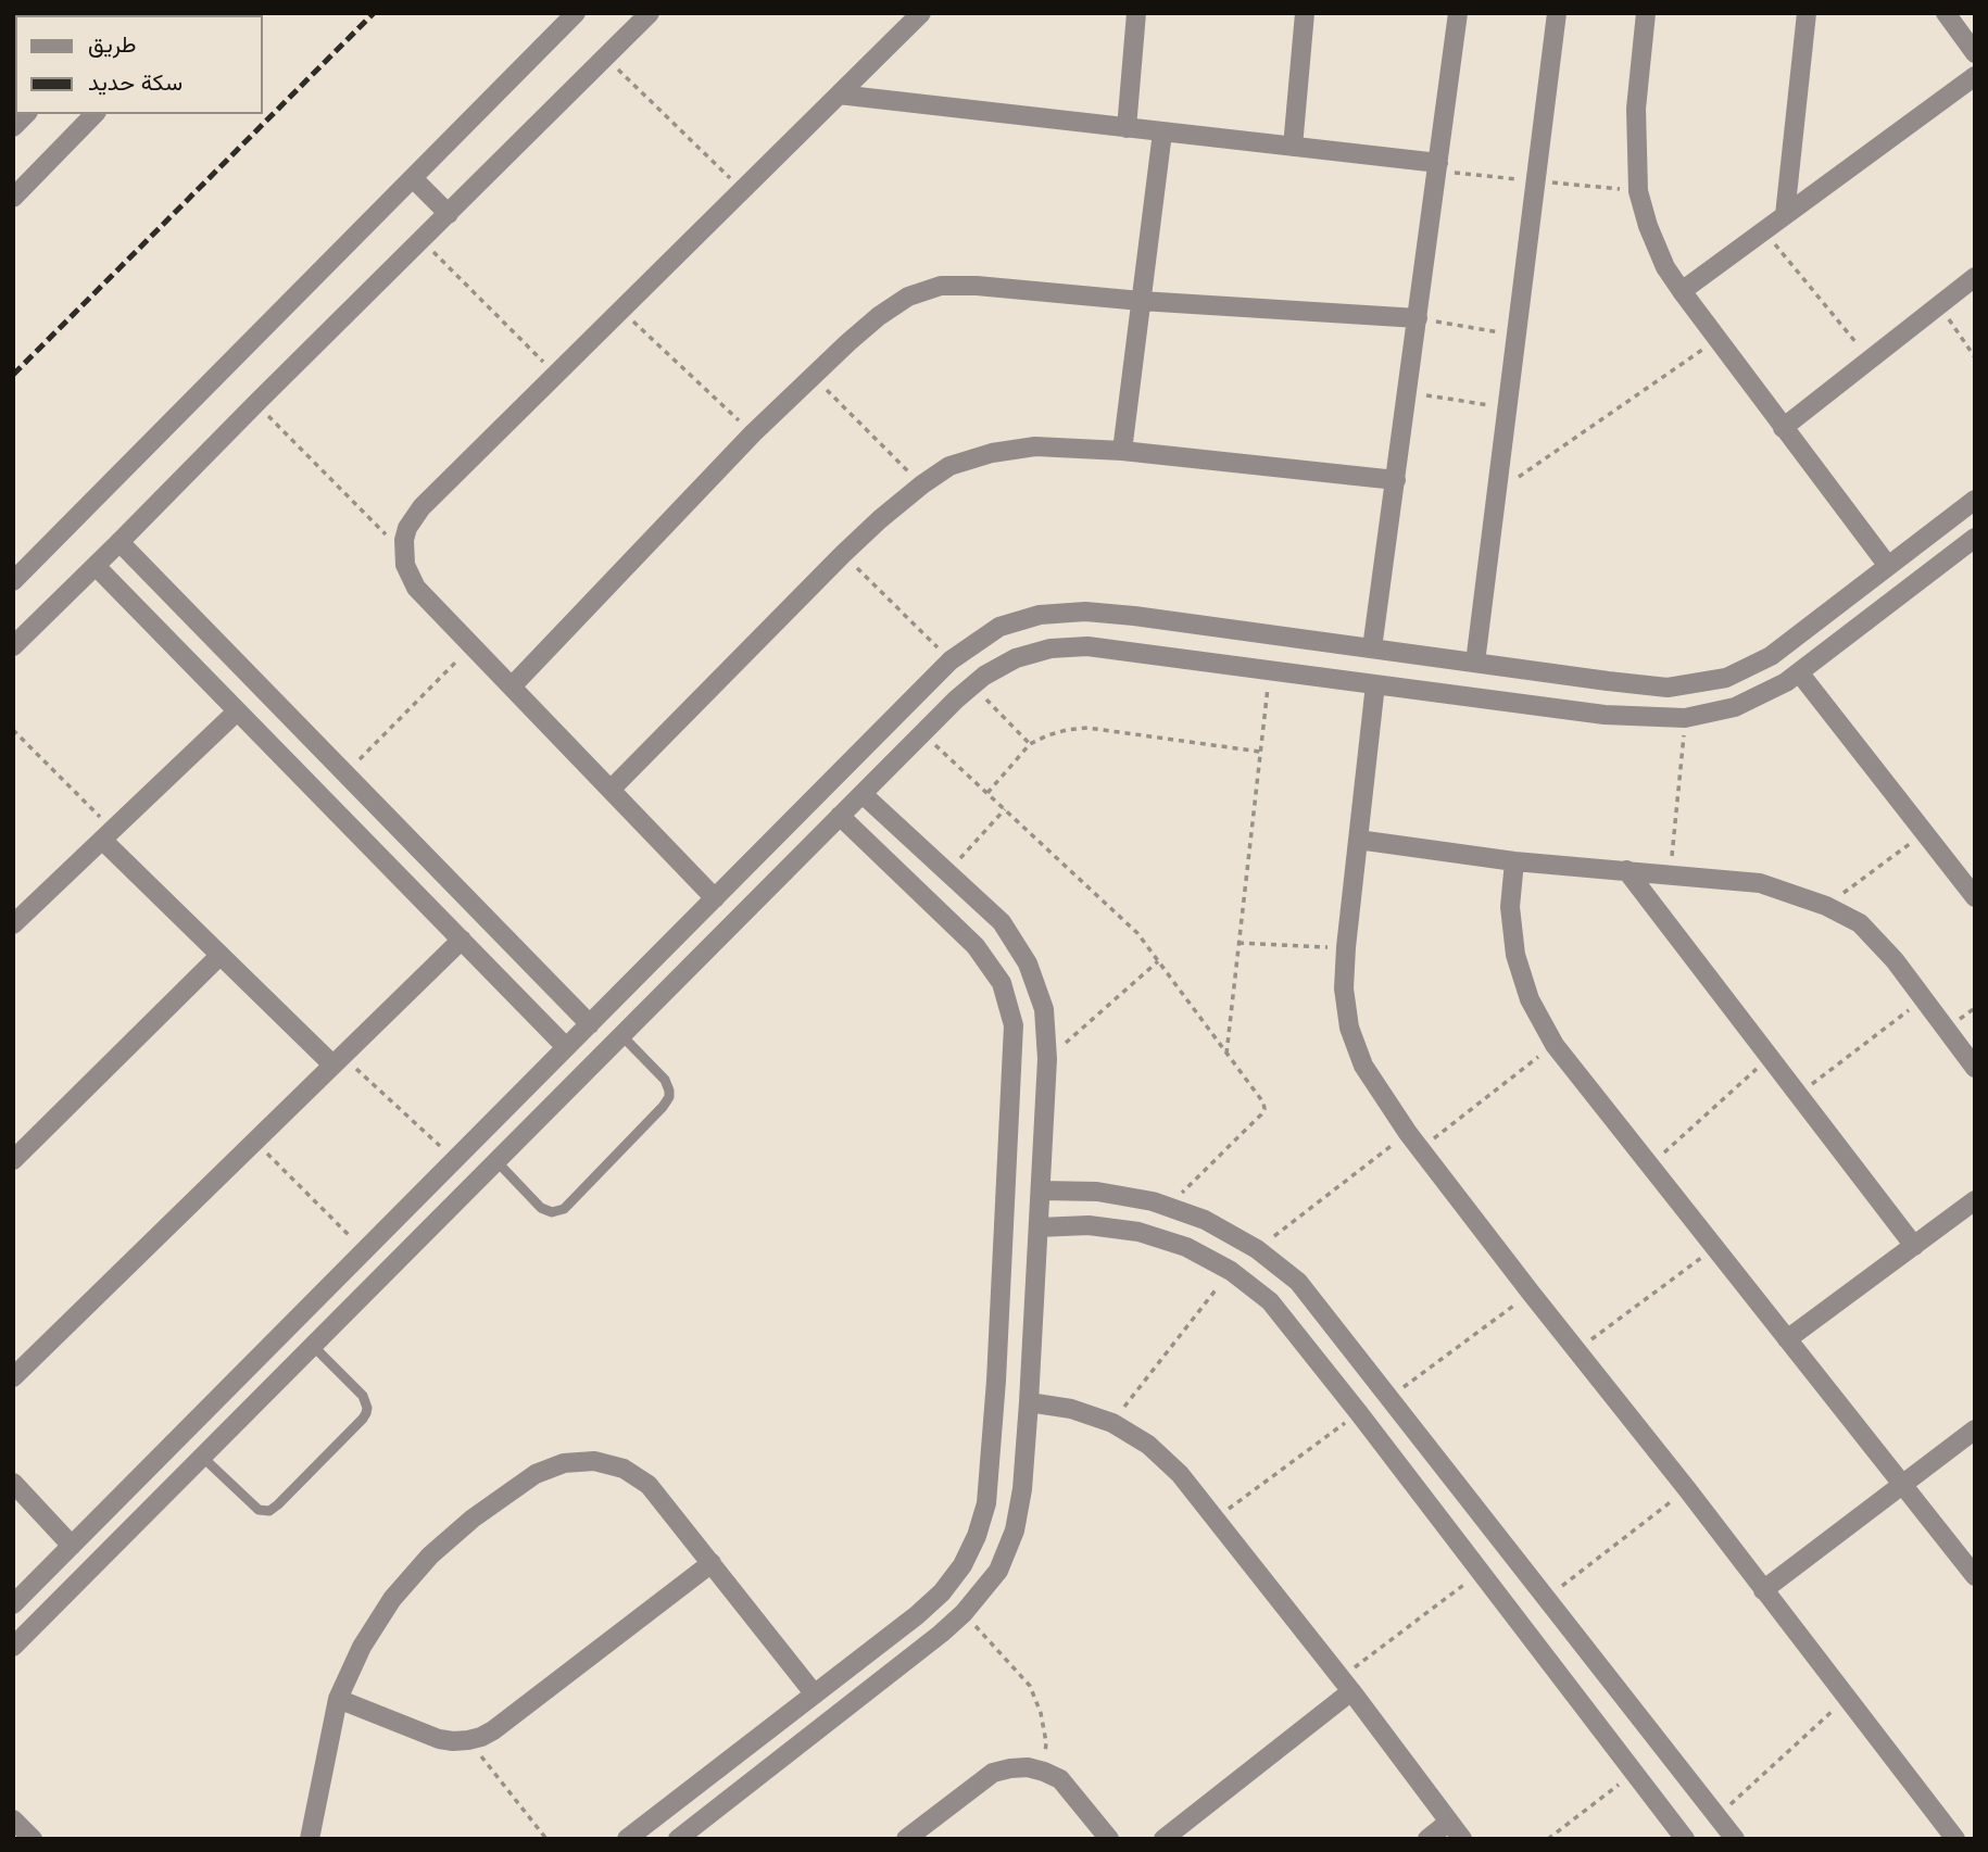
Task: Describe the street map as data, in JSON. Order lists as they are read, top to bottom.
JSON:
{
  "legend": ["طريق", "سكة حديد"]
}
